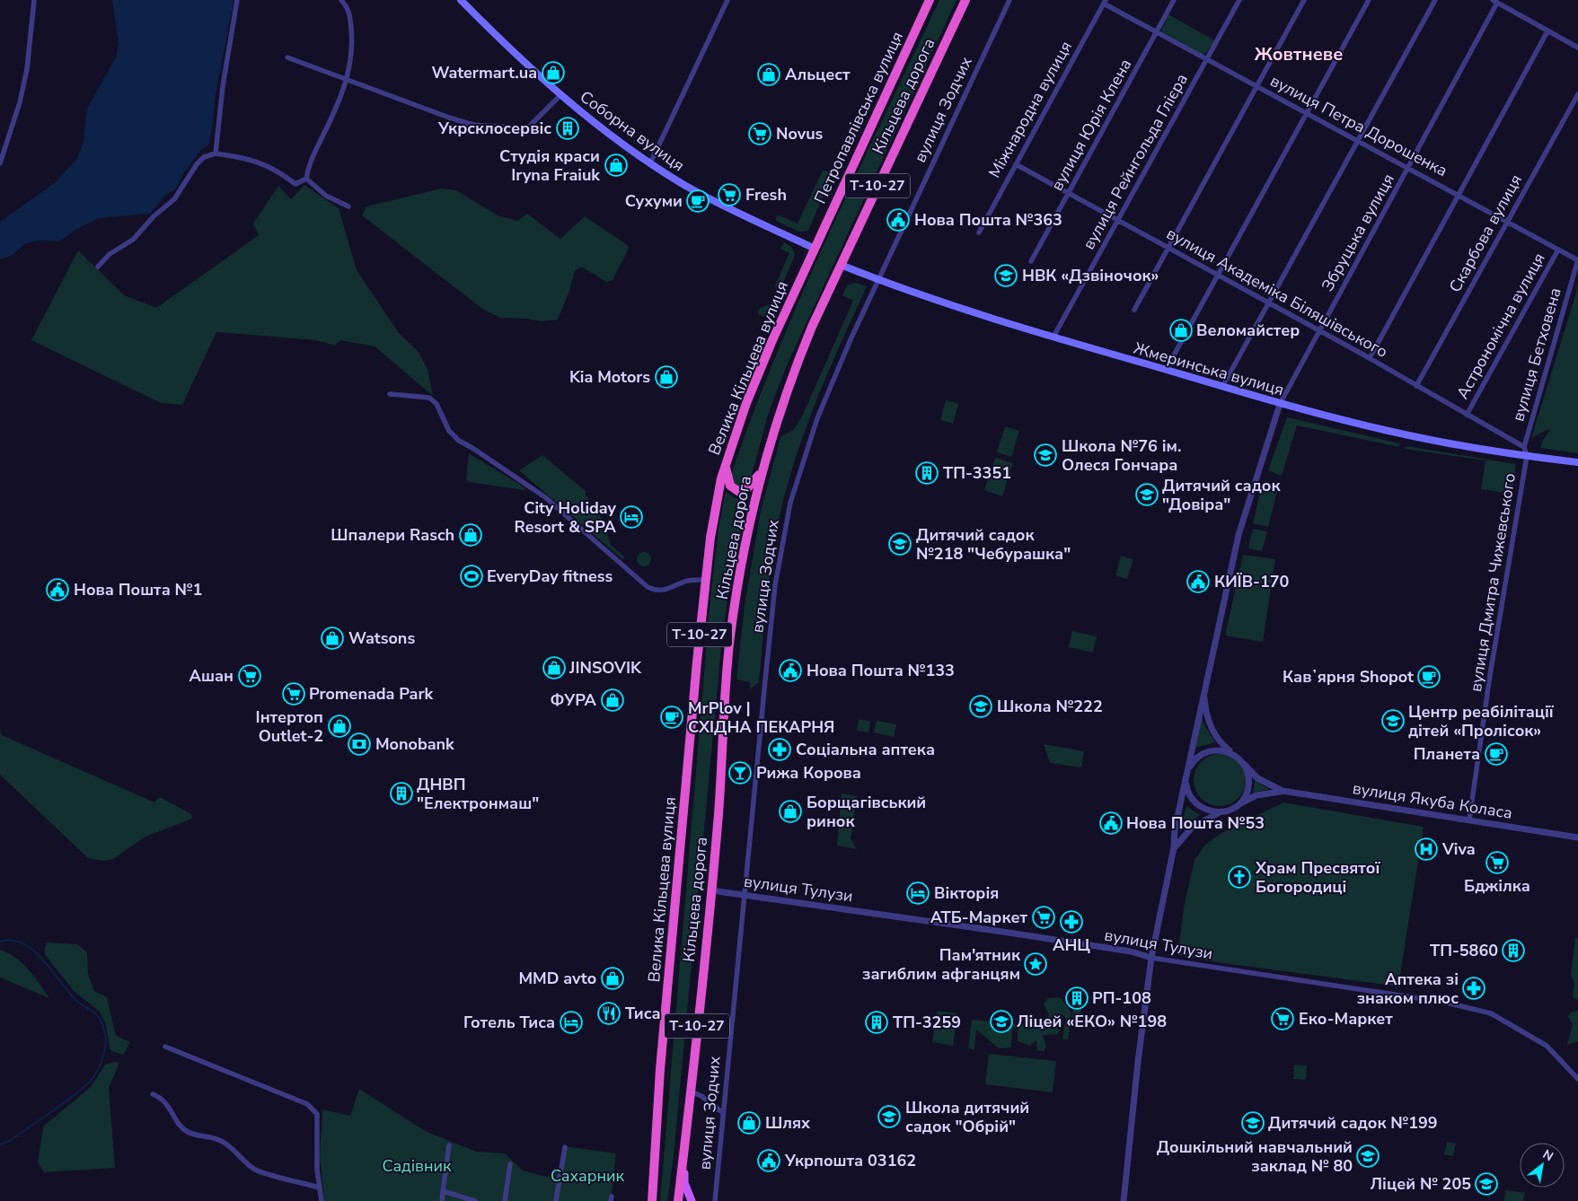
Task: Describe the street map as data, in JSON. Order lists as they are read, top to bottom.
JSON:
{
  "streets": {
    "highway": [
      "Кільцева дорога",
      "Петропавлівська вулиця",
      "Т-10-27",
      "Велика Кільцева вулиця"
    ],
    "main road": ["Соборна вулиця", "Жмеринська вулиця"],
    "street": [
      "вулиця Зодчих",
      "Міжнародна вулиця",
      "вулиця Юрія Клена",
      "вулиця Петра Дорошенка",
      "вулиця Рейнгольда Глієра",
      "Збруцька вулиця",
      "Скарбова вулиця",
      "вулиця Академіка Біляшівського",
      "Астрономічна вулиця",
      "вулиця Бетховена",
      "вулиця Дмитра Чижевського",
      "вулиця Якуба Коласа",
      "вулиця Тулузи"
    ]
  },
  "crossings": [
    ["Кільцева дорога", "Жмеринська вулиця"],
    ["Кільцева дорога", "вулиця Тулузи"],
    ["вулиця Зодчих", "Жмеринська вулиця"],
    ["вулиця Зодчих", "вулиця Тулузи"],
    ["Міжнародна вулиця", "вулиця Петра Дорошенка"],
    ["Міжнародна вулиця", "вулиця Академіка Біляшівського"],
    ["Петропавлівська вулиця", "Соборна вулиця"],
    ["Петропавлівська вулиця", "Велика Кільцева вулиця"],
    ["вулиця Юрія Клена", "вулиця Петра Дорошенка"],
    ["вулиця Юрія Клена", "вулиця Академіка Біляшівського"],
    ["вулиця Петра Дорошенка", "вулиця Рейнгольда Глієра"],
    ["вулиця Петра Дорошенка", "Збруцька вулиця"],
    ["вулиця Петра Дорошенка", "Скарбова вулиця"],
    ["вулиця Петра Дорошенка", "Астрономічна вулиця"],
    ["вулиця Петра Дорошенка", "вулиця Бетховена"],
    ["Соборна вулиця", "Велика Кільцева вулиця"],
    ["вулиця Рейнгольда Глієра", "вулиця Академіка Біляшівського"],
    ["вулиця Рейнгольда Глієра", "Жмеринська вулиця"],
    ["Збруцька вулиця", "вулиця Академіка Біляшівського"],
    ["Збруцька вулиця", "Жмеринська вулиця"],
    ["Скарбова вулиця", "вулиця Академіка Біляшівського"],
    ["вулиця Академіка Біляшівського", "Астрономічна вулиця"],
    ["вулиця Академіка Біляшівського", "вулиця Бетховена"],
    ["Жмеринська вулиця", "вулиця Дмитра Чижевського"],
    ["вулиця Дмитра Чижевського", "вулиця Якуба Коласа"]
  ],
  "districts": ["Жовтневе"],
  "parks": ["Садівник", "Сахарник"],
  "places": {
    "shop": [
      "Watermart.ua",
      "Альцест",
      "Студія краси Iryna Fraiuk",
      "Веломайстер",
      "Kia Motors",
      "Шпалери Rasch",
      "Watsons",
      "JINSOVIK",
      "ФУРА",
      "Інтертоп Outlet-2",
      "Борщагівський ринок",
      "MMD avto",
      "Шлях"
    ],
    "building": [
      "Укрсклосервіс",
      "ТП-3351",
      "ДНВП \"Електронмаш\"",
      "ТП-5860",
      "РП-108",
      "ТП-3259"
    ],
    "supermarket": [
      "Novus",
      "Fresh",
      "Ашан",
      "Promenada Park",
      "Бджілка",
      "АТБ-Маркет",
      "Еко-Маркет"
    ],
    "cafe": [
      "Сухуми",
      "Кавʼярня Shopot",
      "MrPlov | СХІДНА ПЕКАРНЯ",
      "Планета"
    ],
    "public building": [
      "Нова Пошта №363",
      "КИЇВ-170",
      "Нова Пошта №1",
      "Нова Пошта №133",
      "Нова Пошта №53",
      "Укрпошта 03162"
    ],
    "school or university": [
      "НВК «Дзвіночок»",
      "Школа №76 ім. Олеся Гончара",
      "Дитячий садок \"Довіра\"",
      "Дитячий садок №218 \"Чебурашка\"",
      "Школа №222",
      "Центр реабілітації дітей «Пролісок»",
      "Ліцей «ЕКО» №198",
      "Школа дитячий садок \"Обрій\"",
      "Дитячий садок №199",
      "Дошкільний навчальний заклад № 80",
      "Ліцей № 205"
    ],
    "hotel": ["City Holiday Resort & SPA", "Вікторія", "Готель Тиса"],
    "sports": ["EveryDay fitness"],
    "bank": ["Monobank"],
    "pharmacy": ["Соціальна аптека", "АНЦ", "Аптека зі знаком плюс"],
    "bar": ["Рижа Корова"],
    "hospital": ["Viva"],
    "church": ["Храм Пресвятої Богородиці"],
    "place": ["Пам'ятник загиблим афганцям"],
    "restaurant": ["Тиса"]
  },
  "north": "top right"
}
